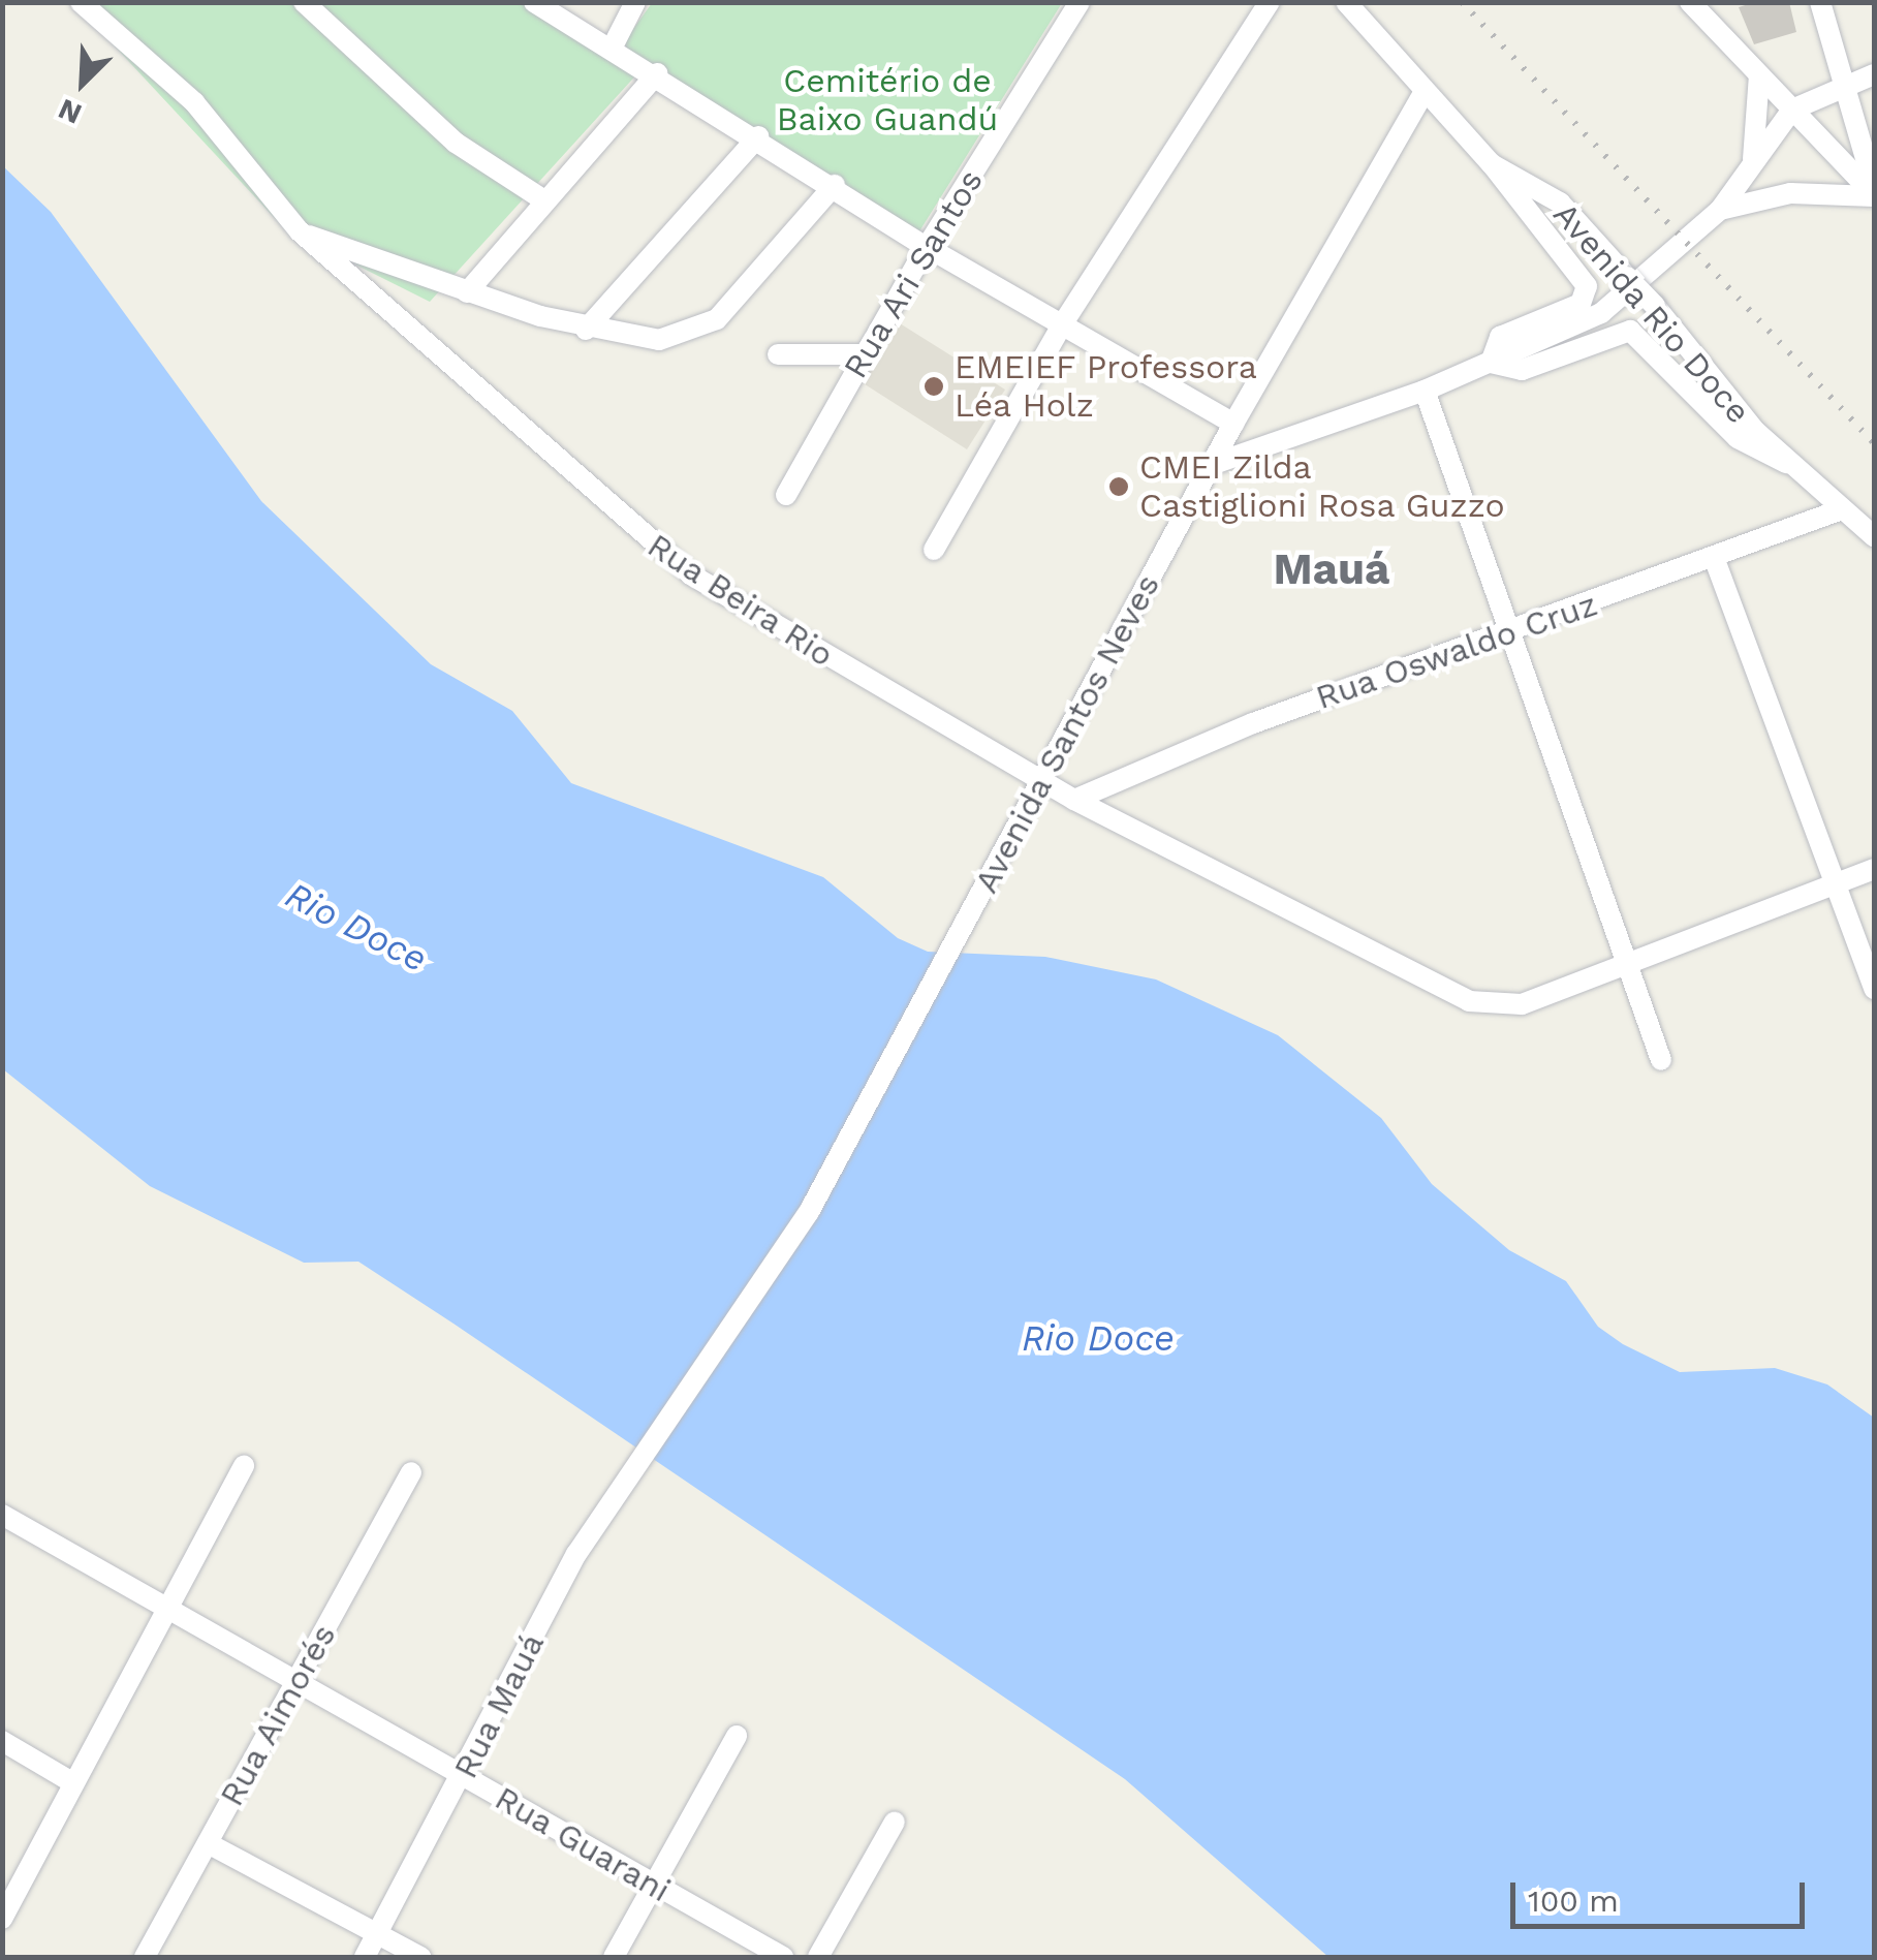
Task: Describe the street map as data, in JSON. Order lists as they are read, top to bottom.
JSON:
{
  "streets": {
    "street": [
      "Rua Ari Santos",
      "Avenida Rio Doce",
      "Rua Beira Rio",
      "Rua Oswaldo Cruz",
      "Avenida Santos Neves",
      "Rua Mauá",
      "Rua Aimorés",
      "Rua Guarani"
    ]
  },
  "crossings": [
    ["Avenida Rio Doce", "Rua Oswaldo Cruz"],
    ["Avenida Rio Doce", "Avenida Santos Neves"],
    ["Rua Beira Rio", "Rua Oswaldo Cruz"],
    ["Rua Beira Rio", "Avenida Santos Neves"],
    ["Avenida Santos Neves", "Rua Mauá"],
    ["Rua Mauá", "Rua Guarani"],
    ["Rua Aimorés", "Rua Guarani"]
  ],
  "districts": ["Mauá"],
  "water": ["Rio Doce"],
  "parks": ["Cemitério de Baixo Guandú"],
  "places": ["EMEIEF Professora Léa Holz", "CMEI Zilda Castiglioni Rosa Guzzo"],
  "scale_bar": "100 m",
  "north": "bottom left"
}
